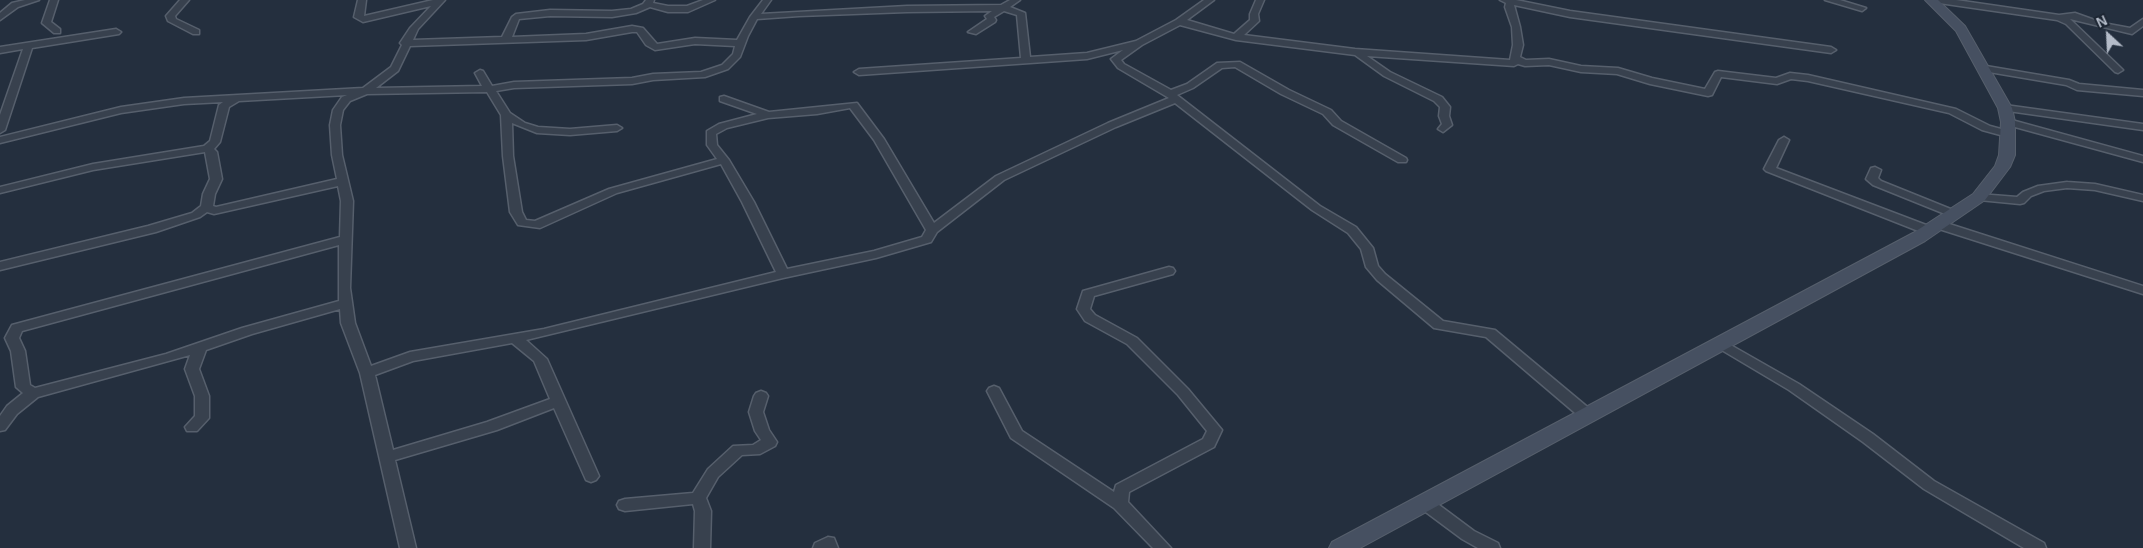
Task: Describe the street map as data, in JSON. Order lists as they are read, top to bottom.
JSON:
{
  "north": "top left"
}
